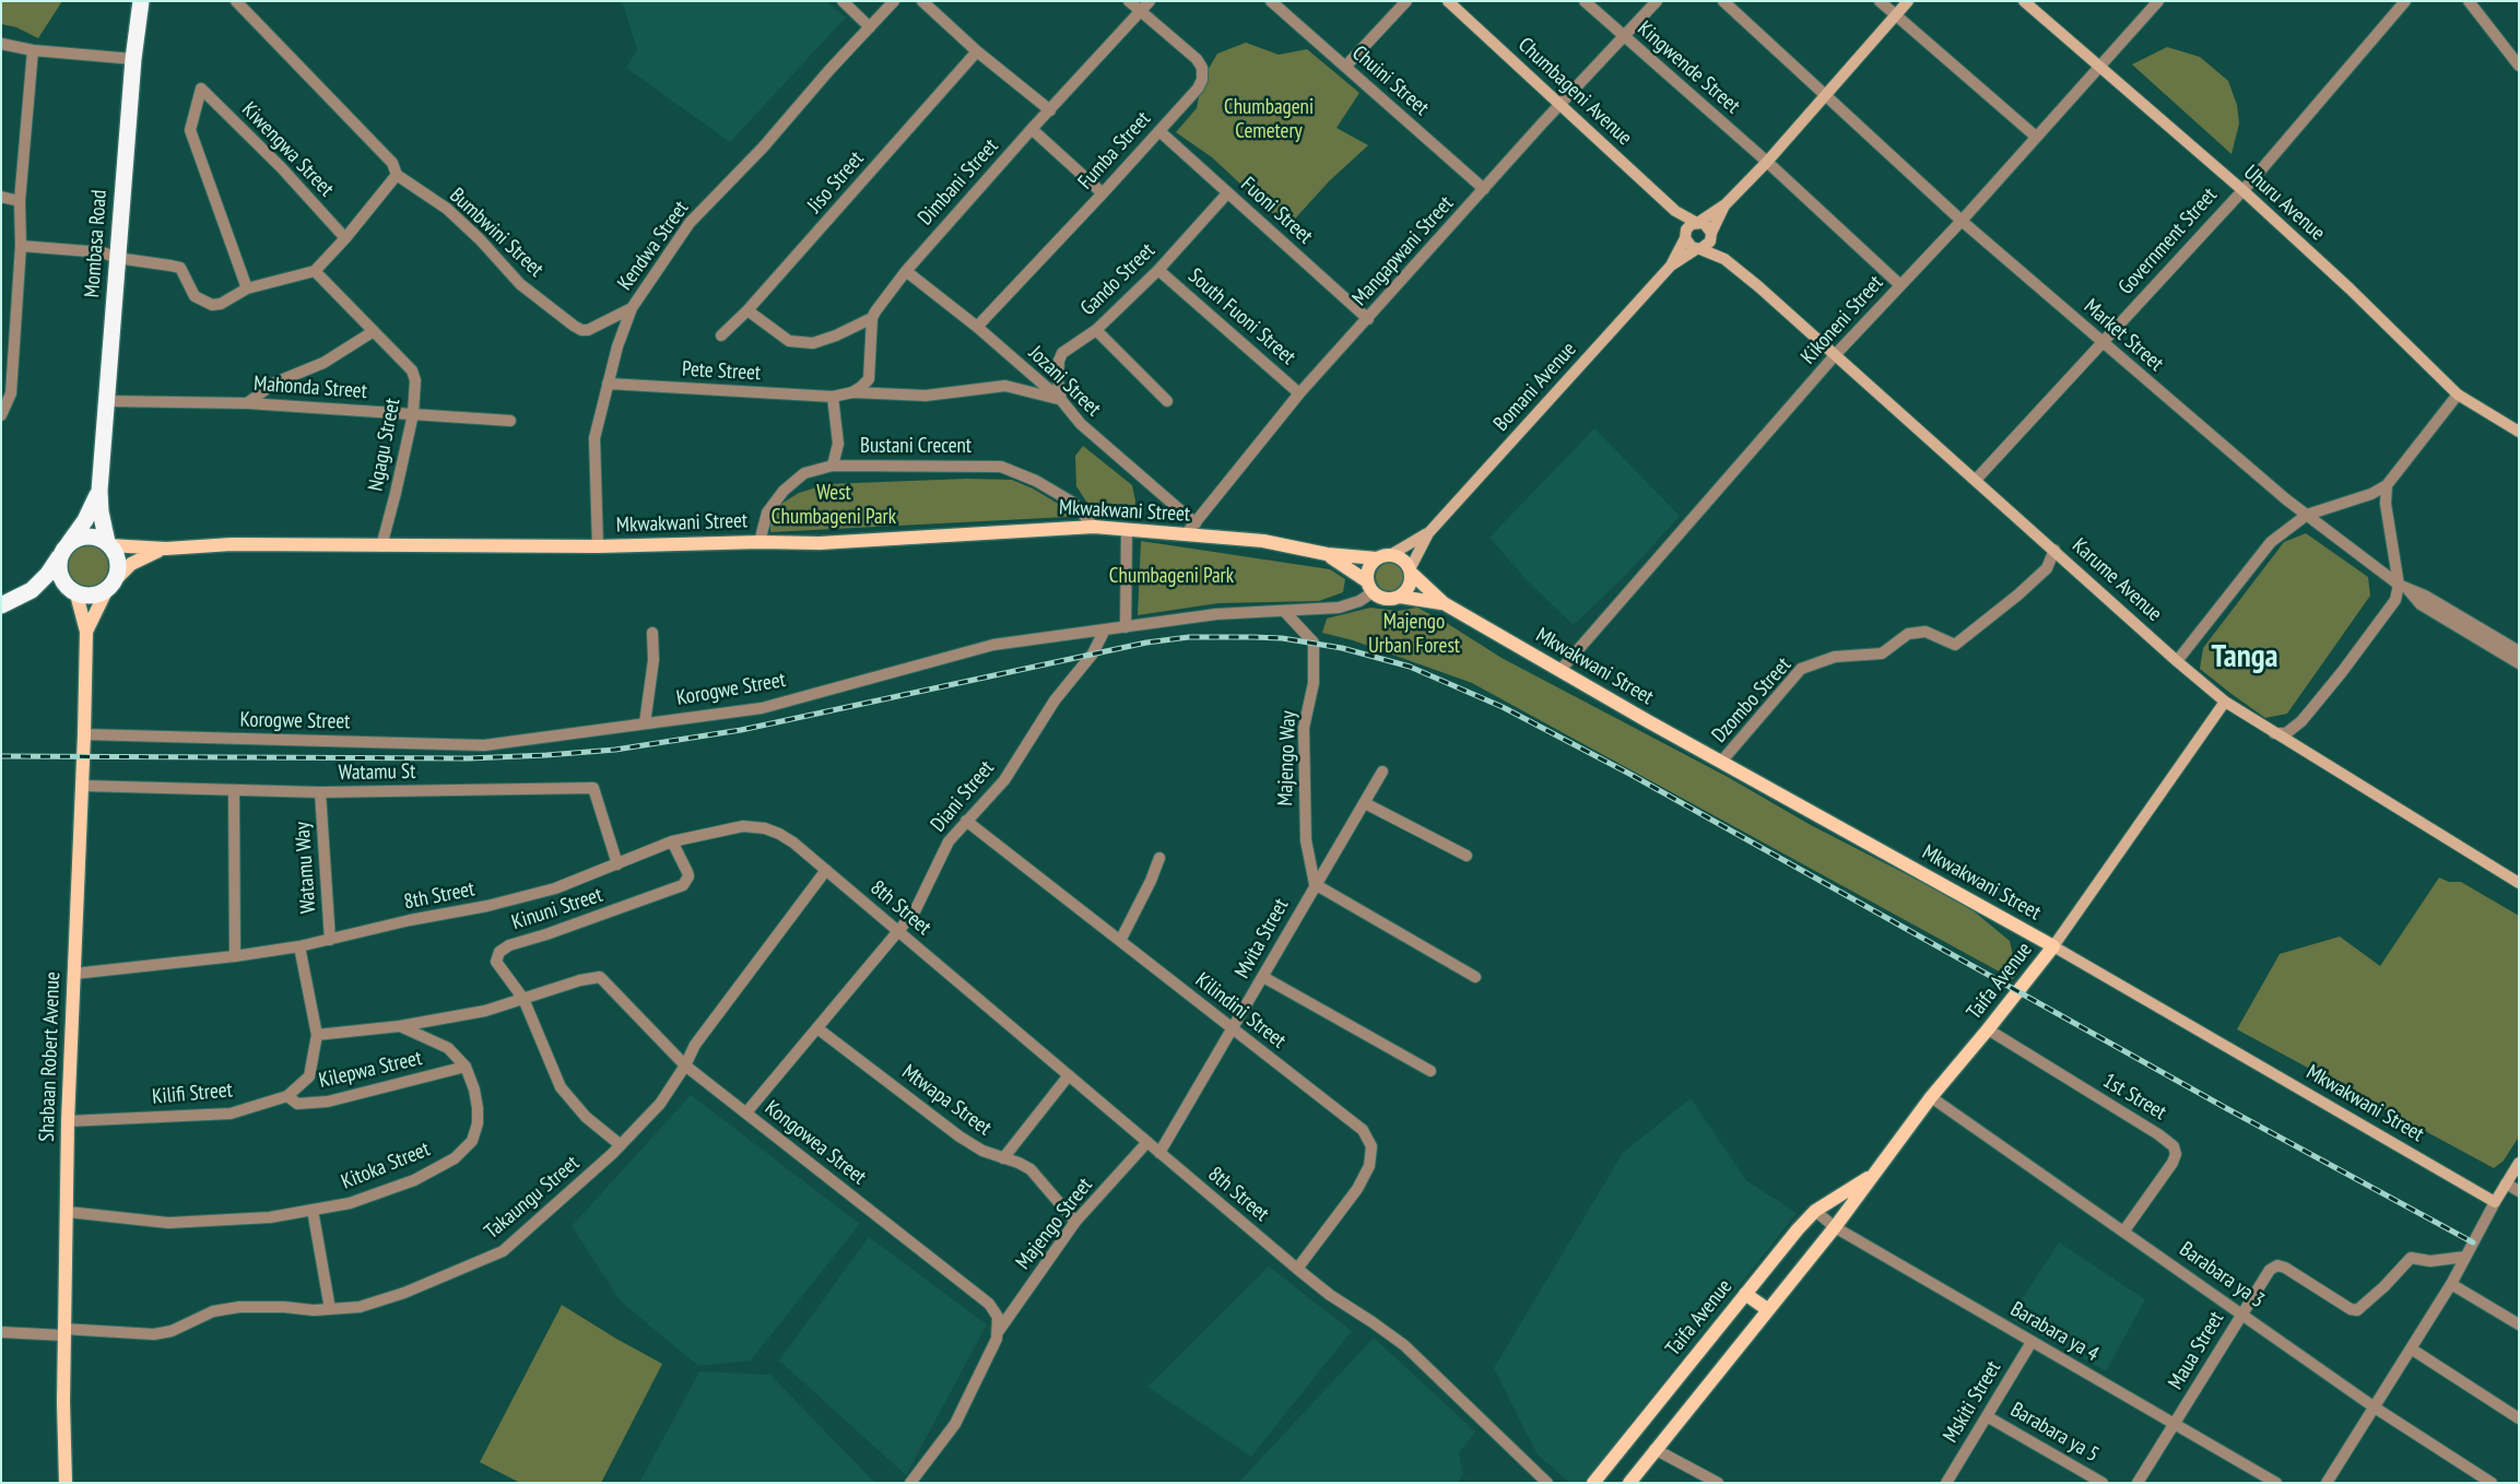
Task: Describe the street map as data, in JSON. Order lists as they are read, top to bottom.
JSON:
{
  "streets": {
    "highway": ["Mombasa Road"],
    "main road": [
      "Chumbageni Avenue",
      "Uhuru Avenue",
      "Bomani Avenue",
      "Mkwakwani Street",
      "Karume Avenue",
      "Taifa Avenue",
      "Shabaan Robert Avenue"
    ],
    "street": [
      "Kingwende Street",
      "Chuini Street",
      "Kiwengwa Street",
      "Fumba Street",
      "Jiso Street",
      "Dimbani Street",
      "Fuoni Street",
      "Bumbwini Street",
      "Government Street",
      "Kendwa Street",
      "Mangapwani Street",
      "Gando Street",
      "South Fuoni Street",
      "Kikoneni Street",
      "Market Street",
      "Pete Street",
      "Jozani Street",
      "Mahonda Street",
      "Ngagu Street",
      "Bustani Crecent",
      "Korogwe Street",
      "Dzombo Street",
      "Majengo Way",
      "Watamu St",
      "Diani Street",
      "Watamu Way",
      "8th Street",
      "Kinuni Street",
      "Mvita Street",
      "Kilindini Street",
      "Kilepwa Street",
      "Kilifi Street",
      "1st Street",
      "Mtwapa Street",
      "Kongowea Street",
      "Kitoka Street",
      "Takaungu Street",
      "Majengo Street",
      "Barabara ya 3",
      "Barabara ya 4",
      "Maua Street",
      "Mskiti Street",
      "Barabara ya 5"
    ]
  },
  "crossings": [
    ["Kingwende Street", "Mangapwani Street"],
    ["Kingwende Street", "Kikoneni Street"],
    ["Chuini Street", "Mangapwani Street"],
    ["Chumbageni Avenue", "Mangapwani Street"],
    ["Fumba Street", "Dimbani Street"],
    ["Fumba Street", "Fuoni Street"],
    ["Fumba Street", "Jozani Street"],
    ["Dimbani Street", "Jozani Street"],
    ["Uhuru Avenue", "Government Street"],
    ["Uhuru Avenue", "Kikoneni Street"],
    ["Fuoni Street", "Mangapwani Street"],
    ["Fuoni Street", "Gando Street"],
    ["Bumbwini Street", "Kendwa Street"],
    ["Government Street", "Market Street"],
    ["Government Street", "Karume Avenue"],
    ["Mombasa Road", "Mahonda Street"],
    ["Kendwa Street", "Pete Street"],
    ["Kendwa Street", "Mkwakwani Street"],
    ["Mangapwani Street", "South Fuoni Street"],
    ["Mangapwani Street", "Jozani Street"],
    ["Mangapwani Street", "Mkwakwani Street"],
    ["Gando Street", "South Fuoni Street"],
    ["Gando Street", "Jozani Street"],
    ["Kikoneni Street", "Market Street"],
    ["Kikoneni Street", "Mkwakwani Street"],
    ["Kikoneni Street", "Karume Avenue"],
    ["Mahonda Street", "Ngagu Street"],
    ["Ngagu Street", "Mkwakwani Street"],
    ["Bustani Crecent", "Mkwakwani Street"],
    ["Mkwakwani Street", "Korogwe Street"],
    ["Mkwakwani Street", "Dzombo Street"],
    ["Mkwakwani Street", "Taifa Avenue"],
    ["Karume Avenue", "Dzombo Street"],
    ["Karume Avenue", "Taifa Avenue"],
    ["Korogwe Street", "Majengo Way"],
    ["Korogwe Street", "Diani Street"],
    ["Korogwe Street", "Shabaan Robert Avenue"],
    ["Majengo Way", "Mvita Street"],
    ["Watamu St", "Watamu Way"],
    ["Watamu St", "8th Street"],
    ["Watamu St", "Shabaan Robert Avenue"],
    ["Diani Street", "8th Street"],
    ["Diani Street", "Kilindini Street"],
    ["Diani Street", "Mtwapa Street"],
    ["Diani Street", "Kongowea Street"],
    ["Watamu Way", "8th Street"],
    ["8th Street", "Kinuni Street"],
    ["8th Street", "Mvita Street"],
    ["8th Street", "Kilindini Street"],
    ["8th Street", "Shabaan Robert Avenue"],
    ["8th Street", "Kilifi Street"],
    ["8th Street", "Takaungu Street"],
    ["8th Street", "Majengo Street"],
    ["Kinuni Street", "Kongowea Street"],
    ["Kinuni Street", "Takaungu Street"],
    ["Mvita Street", "Kilindini Street"],
    ["Taifa Avenue", "1st Street"],
    ["Taifa Avenue", "Barabara ya 3"],
    ["Taifa Avenue", "Barabara ya 4"],
    ["Shabaan Robert Avenue", "Kilifi Street"],
    ["Shabaan Robert Avenue", "Kitoka Street"],
    ["Shabaan Robert Avenue", "Takaungu Street"],
    ["Kilepwa Street", "Kilifi Street"],
    ["Kilepwa Street", "Kitoka Street"],
    ["1st Street", "Barabara ya 3"],
    ["Mtwapa Street", "Majengo Street"],
    ["Kongowea Street", "Takaungu Street"],
    ["Kongowea Street", "Majengo Street"],
    ["Barabara ya 3", "Maua Street"],
    ["Barabara ya 4", "Maua Street"],
    ["Barabara ya 4", "Mskiti Street"],
    ["Mskiti Street", "Barabara ya 5"]
  ],
  "districts": ["Tanga"],
  "parks": [
    "Chumbageni Cemetery",
    "West Chumbageni Park",
    "Chumbageni Park",
    "Majengo Urban Forest"
  ]
}
